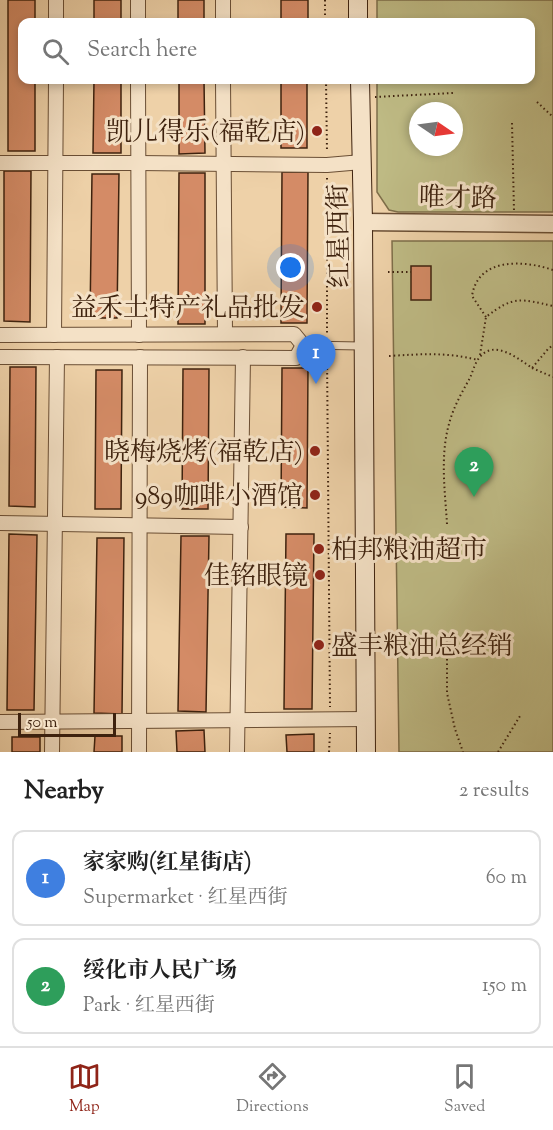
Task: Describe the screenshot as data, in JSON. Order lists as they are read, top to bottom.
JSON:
{
  "streets": {
    "main road": ["红星西街"],
    "street": ["唯才路"]
  },
  "crossings": [
    ["唯才路", "红星西街"]
  ],
  "places": [
    "凯儿得乐(福乾店)",
    "益禾土特产礼品批发",
    "晓梅烧烤(福乾店)",
    "989咖啡小酒馆",
    "柏邦粮油超市",
    "佳铭眼镜",
    "盛丰粮油总经销"
  ],
  "scale_bar": "50 m",
  "north": "right",
  "page": {
    "search": "Search here",
    "pins": ["1", "2"],
    "scale": "50 m",
    "heading": ["Nearby", "2 results"],
    "list": [
      {
        "mark": "1",
        "name": "家家购(红星街店)",
        "note": "Supermarket · 红星西街",
        "value": "60 m"
      },
      {
        "mark": "2",
        "name": "绥化市人民广场",
        "note": "Park · 红星西街",
        "value": "150 m"
      }
    ],
    "nav": ["Map", "Directions", "Saved"]
  }
}
